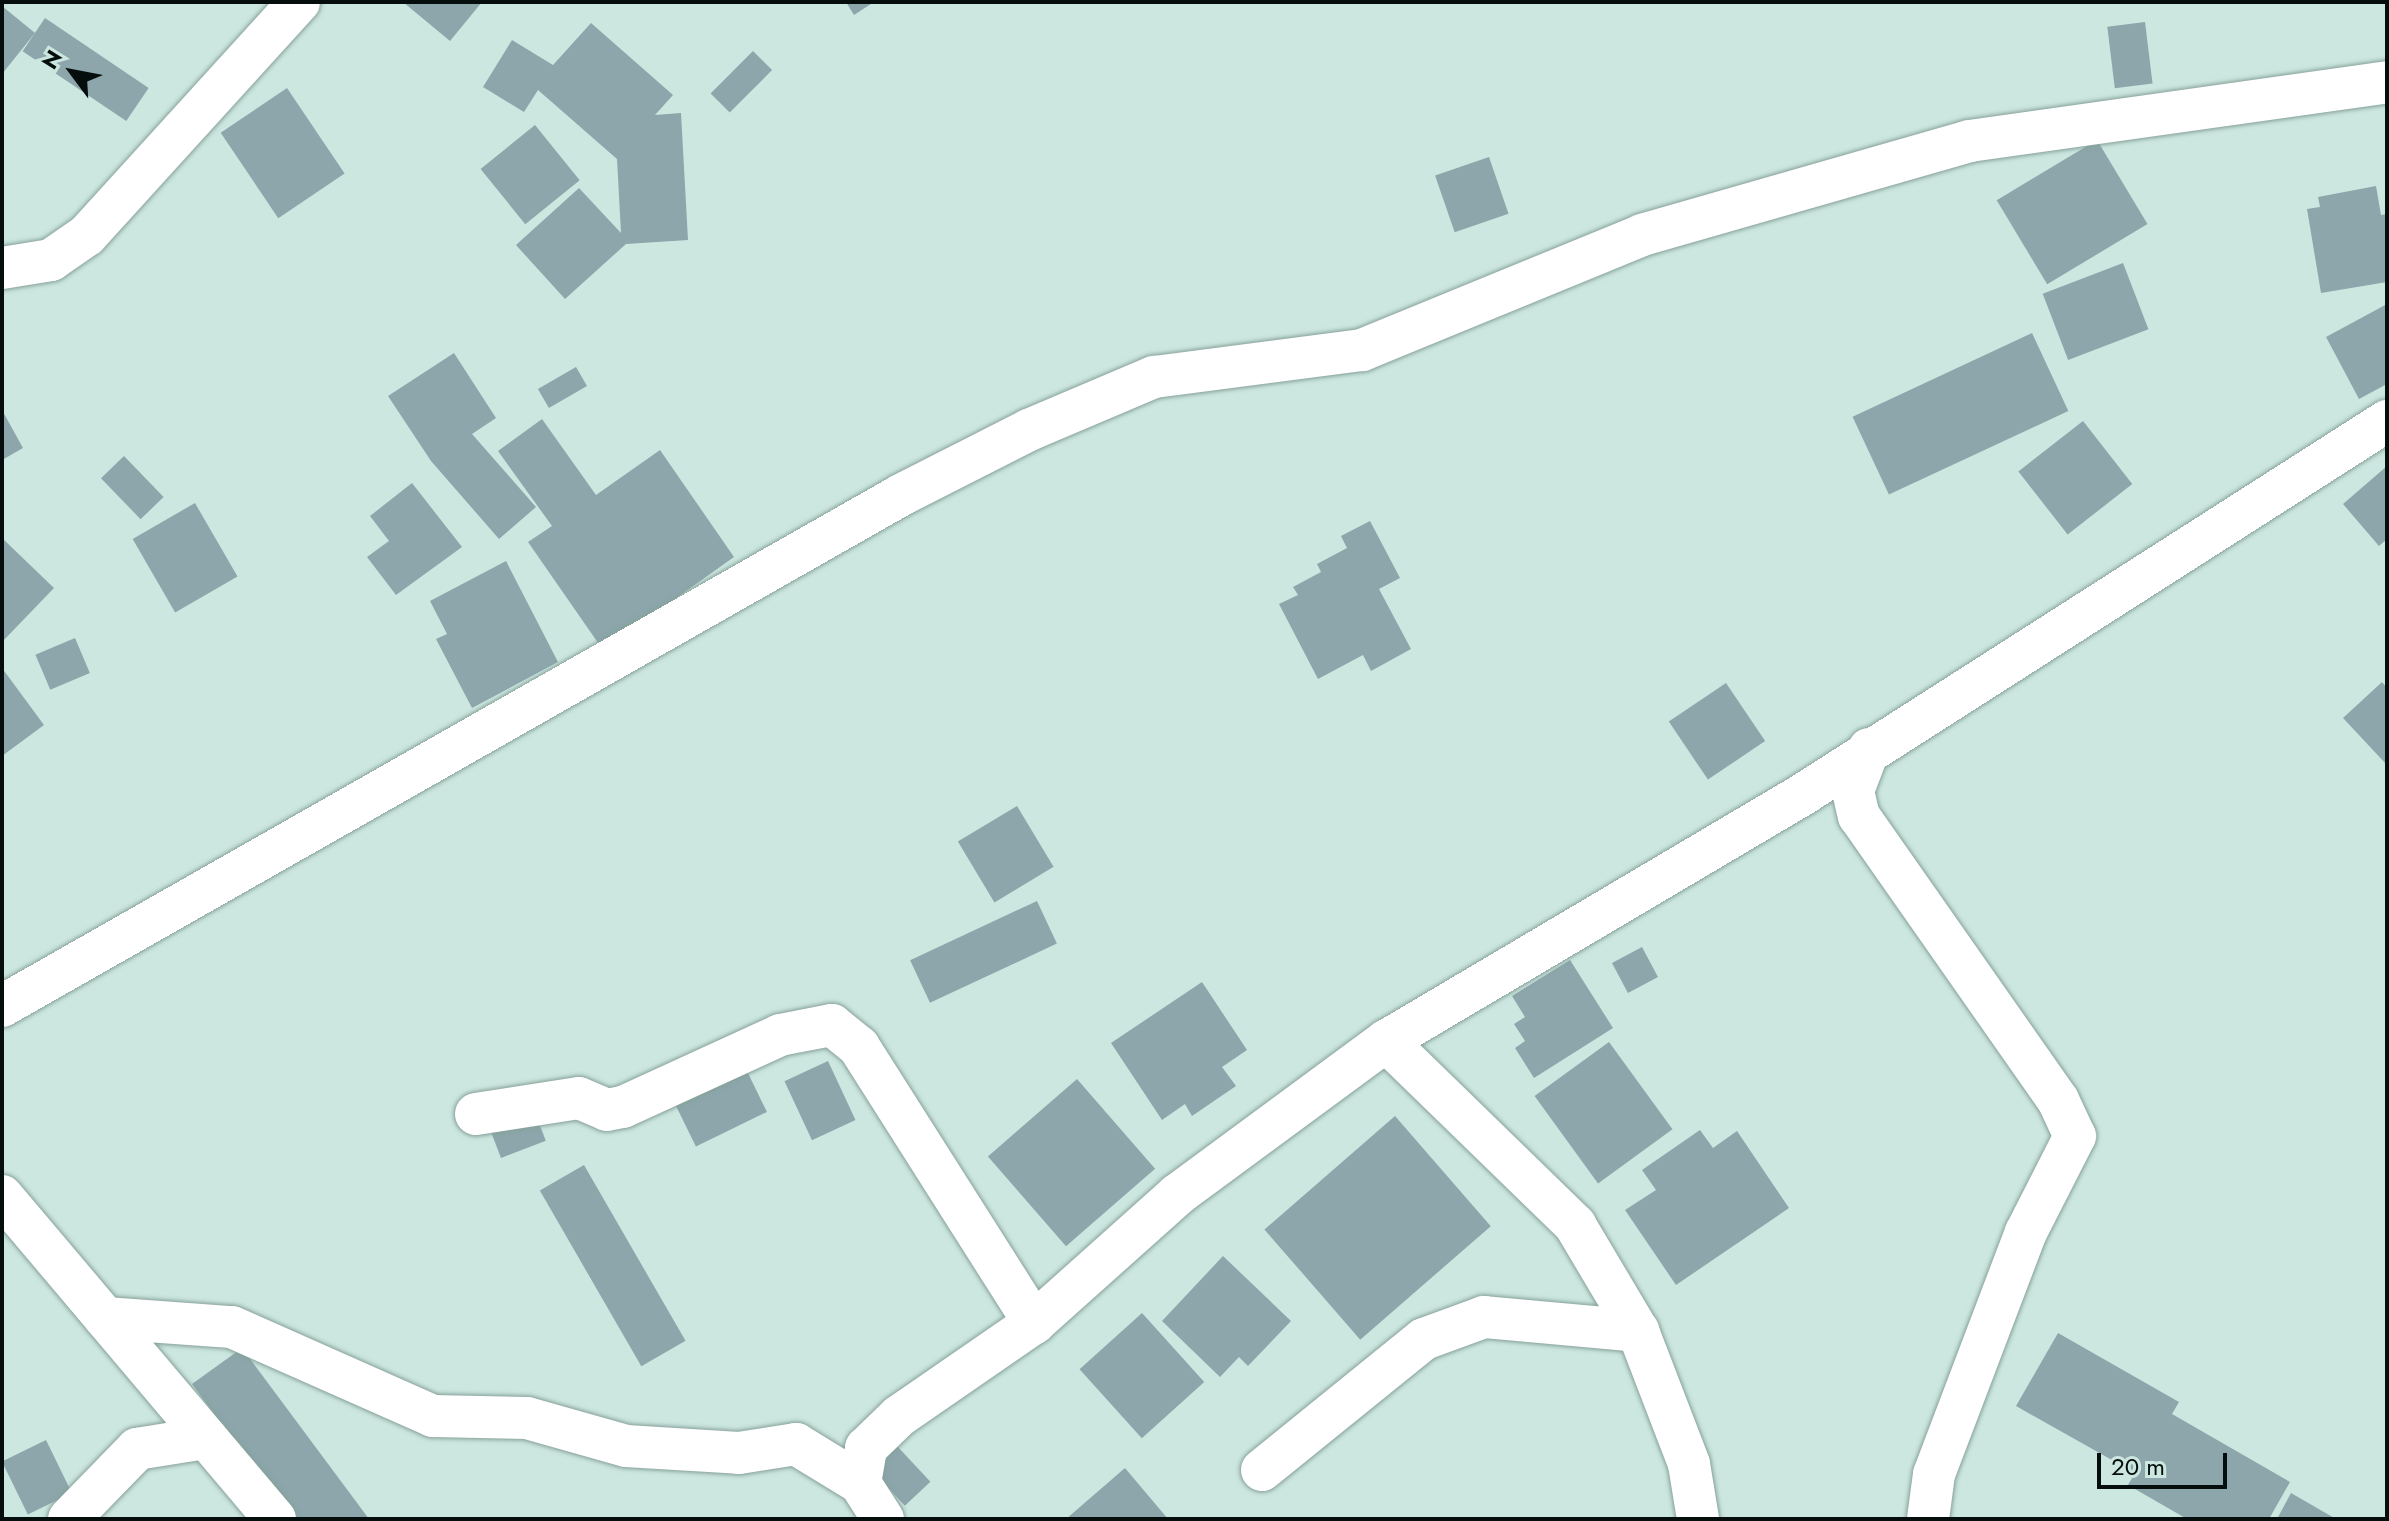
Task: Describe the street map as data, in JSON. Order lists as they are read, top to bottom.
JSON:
{
  "scale_bar": "20 m",
  "north": "top left"
}
